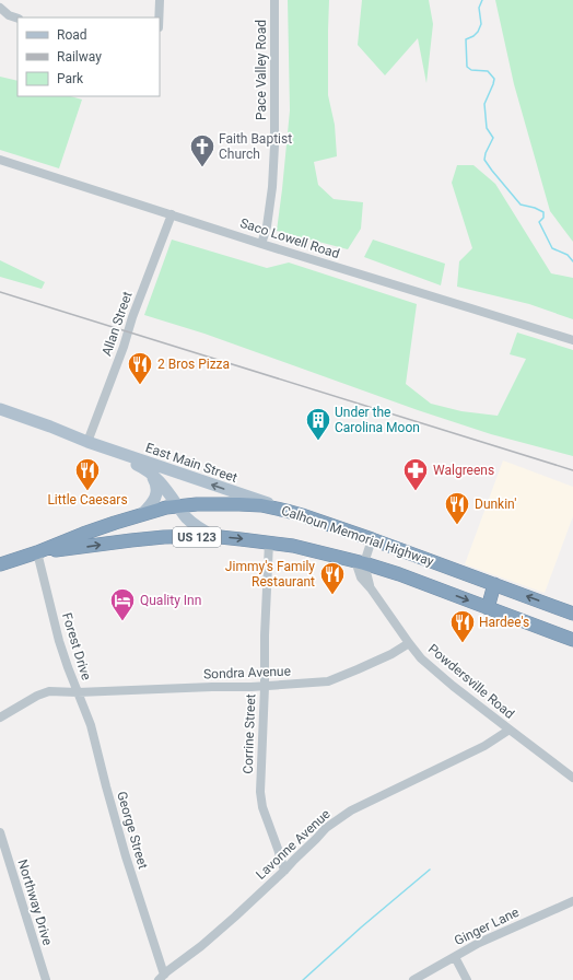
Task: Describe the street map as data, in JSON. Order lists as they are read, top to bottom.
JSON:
{
  "streets": {
    "highway": ["Calhoun Memorial Highway", "US 123"],
    "main road": ["East Main Street"],
    "street": [
      "Pace Valley Road",
      "Saco Lowell Road",
      "Allan Street",
      "Forest Drive",
      "Sondra Avenue",
      "Powdersville Road",
      "Corrine Street",
      "George Street",
      "Lavonne Avenue",
      "Northway Drive",
      "Ginger Lane"
    ]
  },
  "crossings": [
    ["Pace Valley Road", "Saco Lowell Road"],
    ["Saco Lowell Road", "Allan Street"],
    ["Allan Street", "East Main Street"],
    ["East Main Street", "Calhoun Memorial Highway"],
    ["Calhoun Memorial Highway", "Forest Drive"],
    ["Calhoun Memorial Highway", "Powdersville Road"],
    ["Calhoun Memorial Highway", "Corrine Street"],
    ["Forest Drive", "Sondra Avenue"],
    ["Forest Drive", "George Street"],
    ["Sondra Avenue", "Powdersville Road"],
    ["Sondra Avenue", "Corrine Street"],
    ["Sondra Avenue", "George Street"],
    ["Powdersville Road", "Lavonne Avenue"],
    ["Corrine Street", "Lavonne Avenue"],
    ["George Street", "Lavonne Avenue"]
  ],
  "places": {
    "church": ["Faith Baptist Church"],
    "restaurant": [
      "2 Bros Pizza",
      "Little Caesars",
      "Dunkin'",
      "Jimmy's Family Restaurant",
      "Hardee's"
    ],
    "building": ["Under the Carolina Moon"],
    "pharmacy": ["Walgreens"],
    "hotel": ["Quality Inn"]
  },
  "legend": ["Road", "Railway", "Park"]
}
